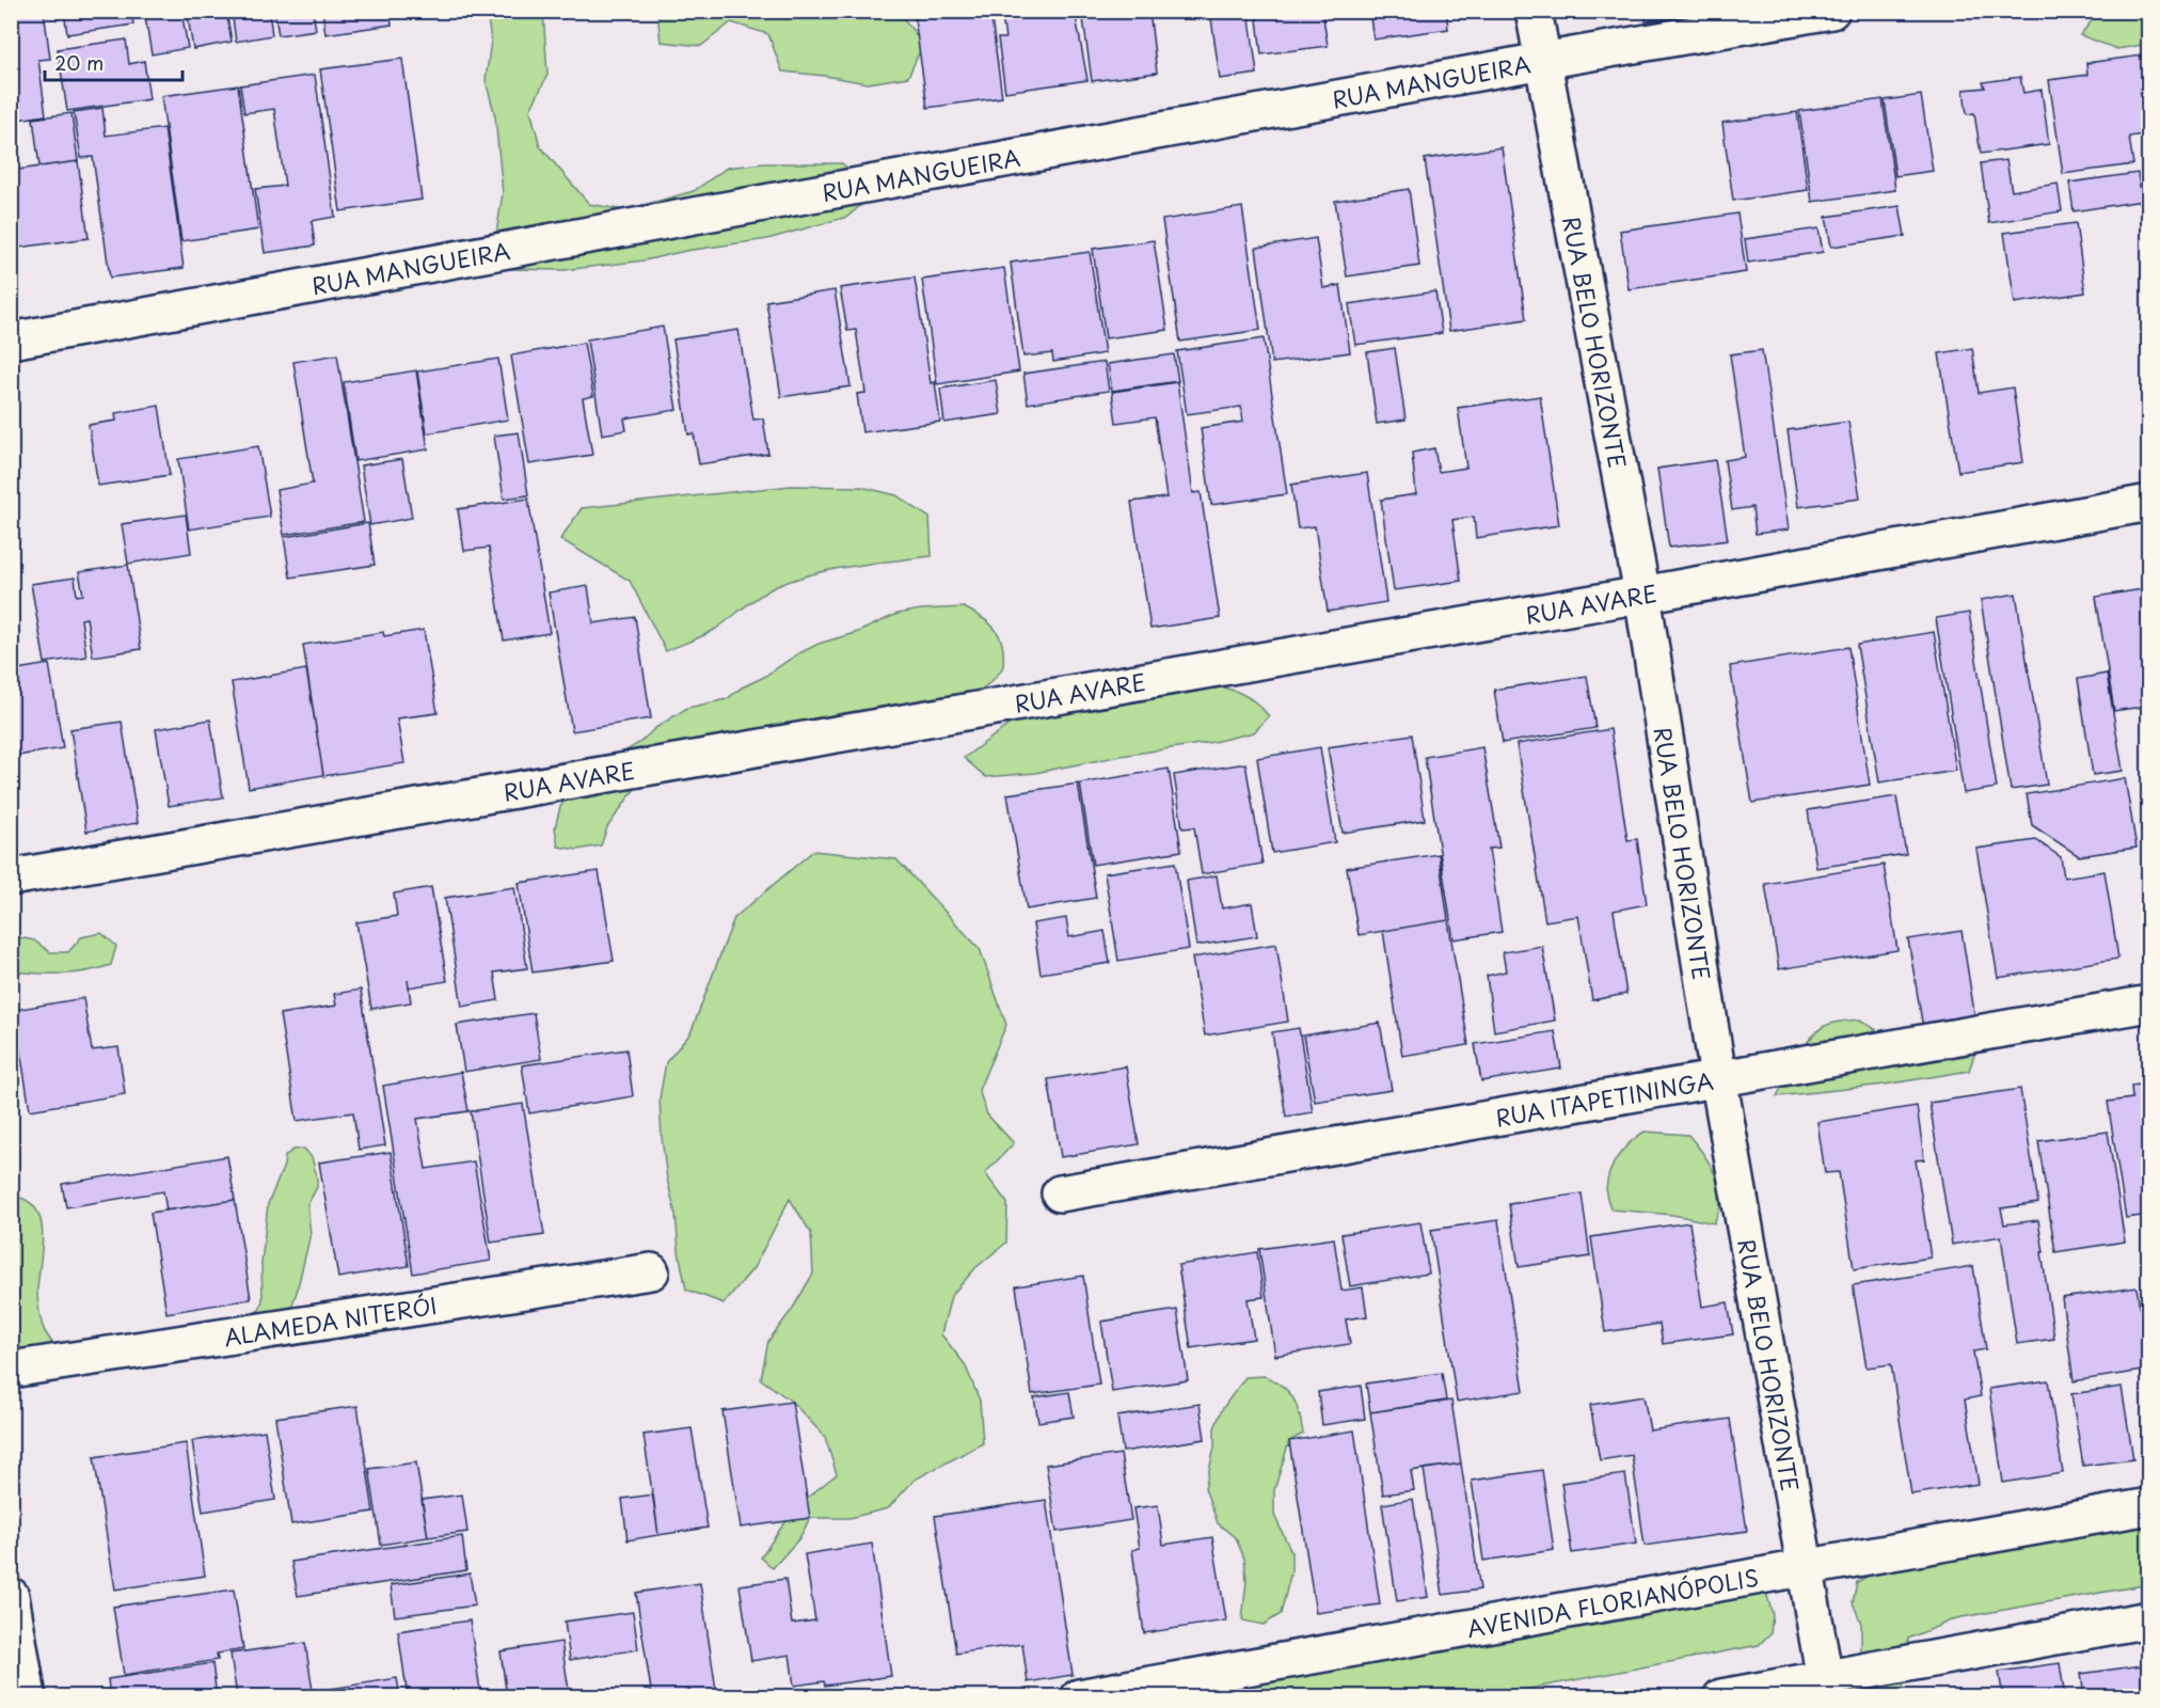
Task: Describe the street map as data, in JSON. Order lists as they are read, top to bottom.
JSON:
{
  "streets": {
    "street": [
      "RUA MANGUEIRA",
      "RUA BELO HORIZONTE",
      "RUA AVARE",
      "RUA ITAPETININGA",
      "ALAMEDA NITERÓI",
      "AVENIDA FLORIANÓPOLIS"
    ]
  },
  "crossings": [
    ["RUA MANGUEIRA", "RUA BELO HORIZONTE"],
    ["RUA BELO HORIZONTE", "RUA AVARE"],
    ["RUA BELO HORIZONTE", "RUA ITAPETININGA"],
    ["RUA BELO HORIZONTE", "AVENIDA FLORIANÓPOLIS"]
  ],
  "scale_bar": "20 m"
}
